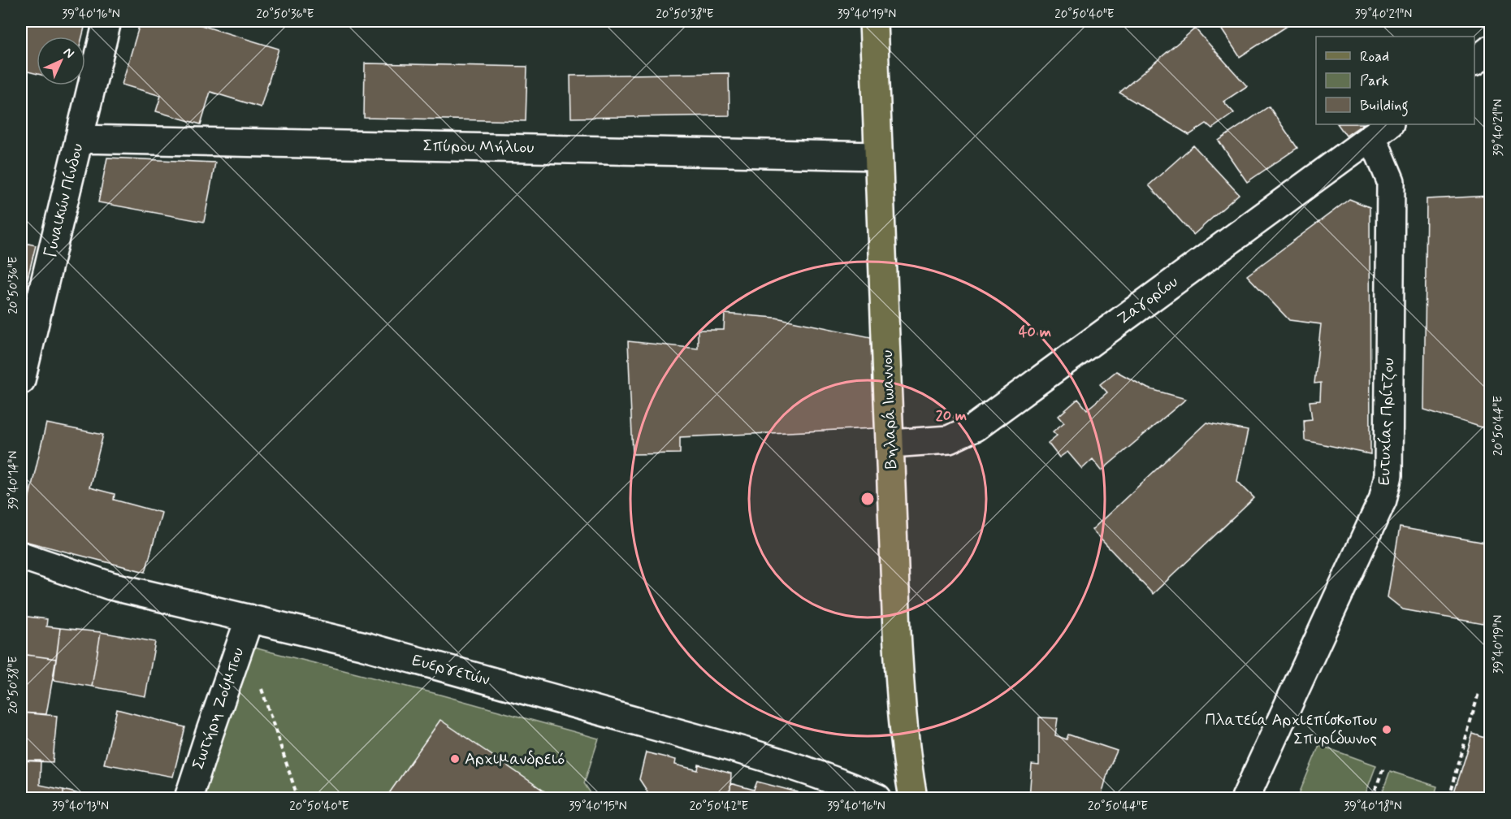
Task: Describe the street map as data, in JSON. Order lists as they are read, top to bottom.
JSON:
{
  "streets": {
    "main road": ["Βηλαρά Ιωαννου"],
    "street": [
      "Σπύρου Μήλιου",
      "Γυναικών Πίνδου",
      "Ζαγορίου",
      "Ευτυχίας Πρίτζου",
      "Ευεργετών",
      "Σωτήρη Ζούμπου"
    ]
  },
  "crossings": [
    ["Σπύρου Μήλιου", "Γυναικών Πίνδου"],
    ["Σπύρου Μήλιου", "Βηλαρά Ιωαννου"],
    ["Ζαγορίου", "Βηλαρά Ιωαννου"],
    ["Ζαγορίου", "Ευτυχίας Πρίτζου"],
    ["Ευεργετών", "Σωτήρη Ζούμπου"]
  ],
  "places": ["Πλατεία Αρχιεπίσκοπου Σπυρίδωνος", "Αρχιμανδρειό"],
  "legend": ["Road", "Park", "Building"],
  "north": "top right",
  "coordinates": [
    "39°40'16\"N",
    "20°50'36\"E",
    "20°50'38\"E",
    "39°40'19\"N",
    "20°50'40\"E",
    "39°40'21\"N",
    "20°50'44\"E",
    "39°40'14\"N",
    "39°40'13\"N",
    "39°40'15\"N",
    "20°50'42\"E",
    "39°40'18\"N"
  ],
  "rings": ["40 m", "20 m"]
}
